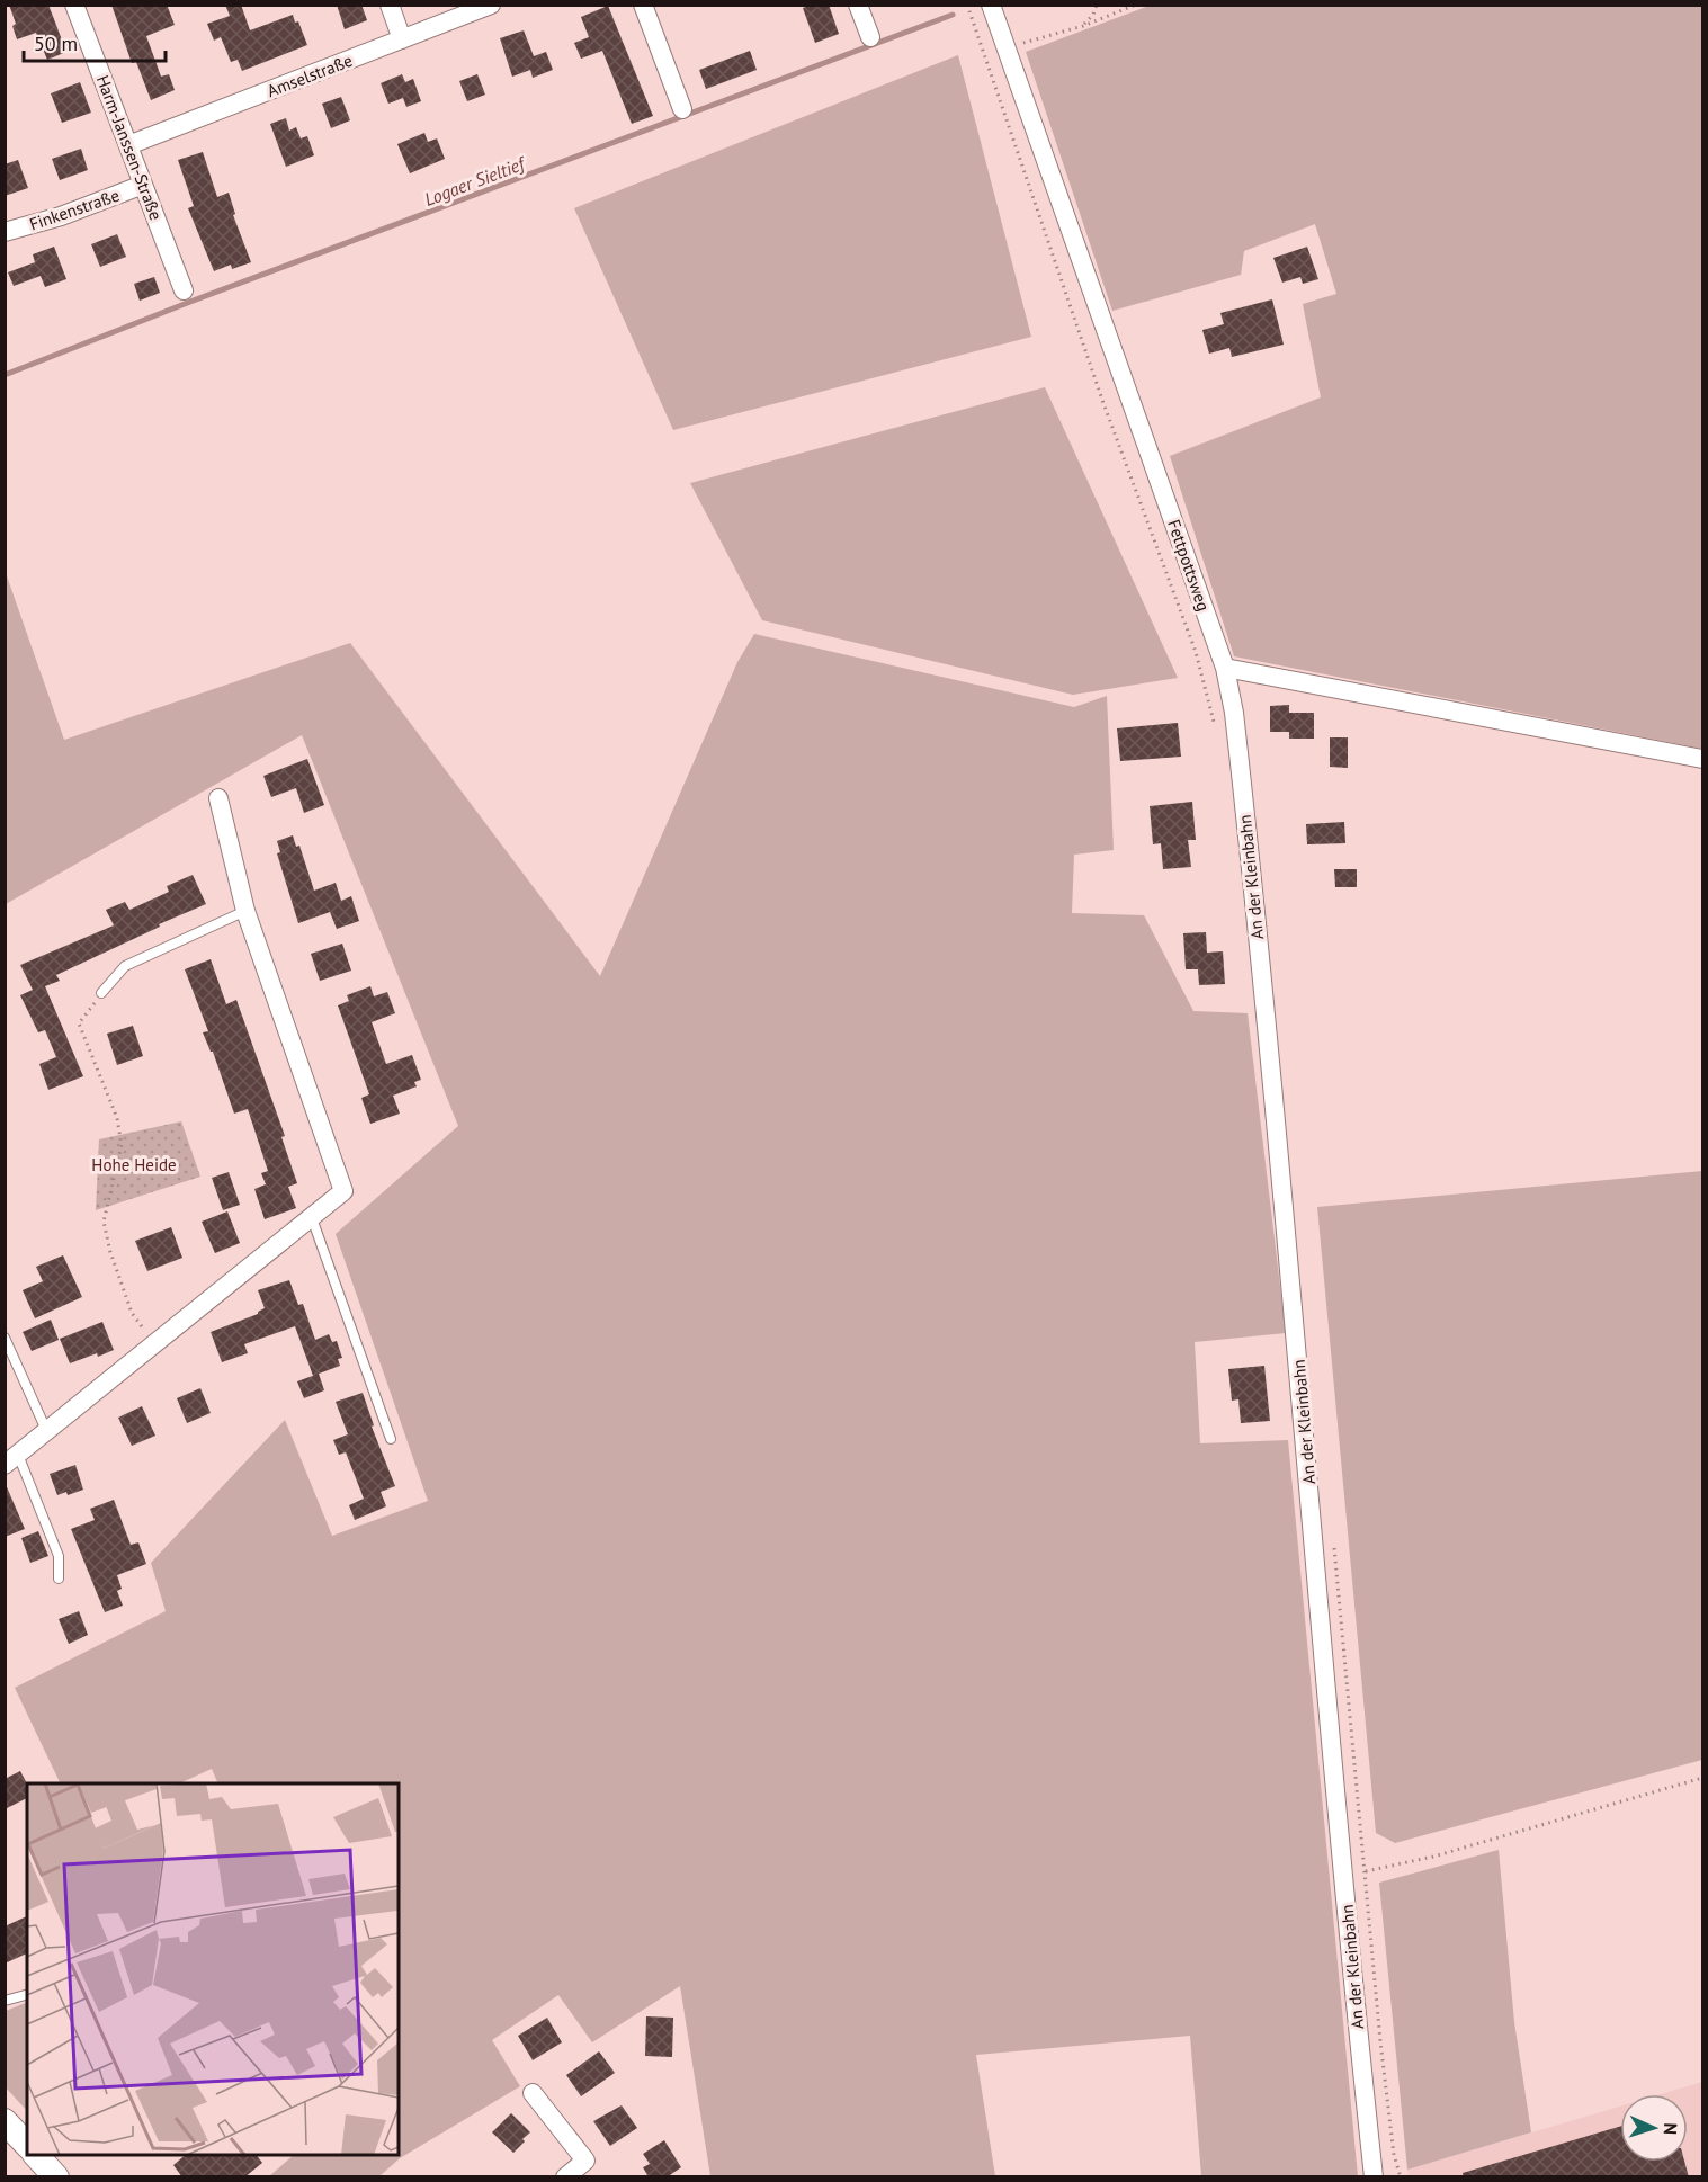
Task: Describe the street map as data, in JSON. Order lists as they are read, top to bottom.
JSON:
{
  "streets": {
    "street": [
      "Amselstraße",
      "Harm-Janssen-Straße",
      "Finkenstraße",
      "Fettpottsweg",
      "An der Kleinbahn"
    ]
  },
  "crossings": [
    ["Amselstraße", "Harm-Janssen-Straße"],
    ["Harm-Janssen-Straße", "Finkenstraße"],
    ["Fettpottsweg", "An der Kleinbahn"]
  ],
  "water": ["Logaer Sieltief"],
  "parks": ["Hohe Heide"],
  "scale_bar": "50 m",
  "north": "right"
}
